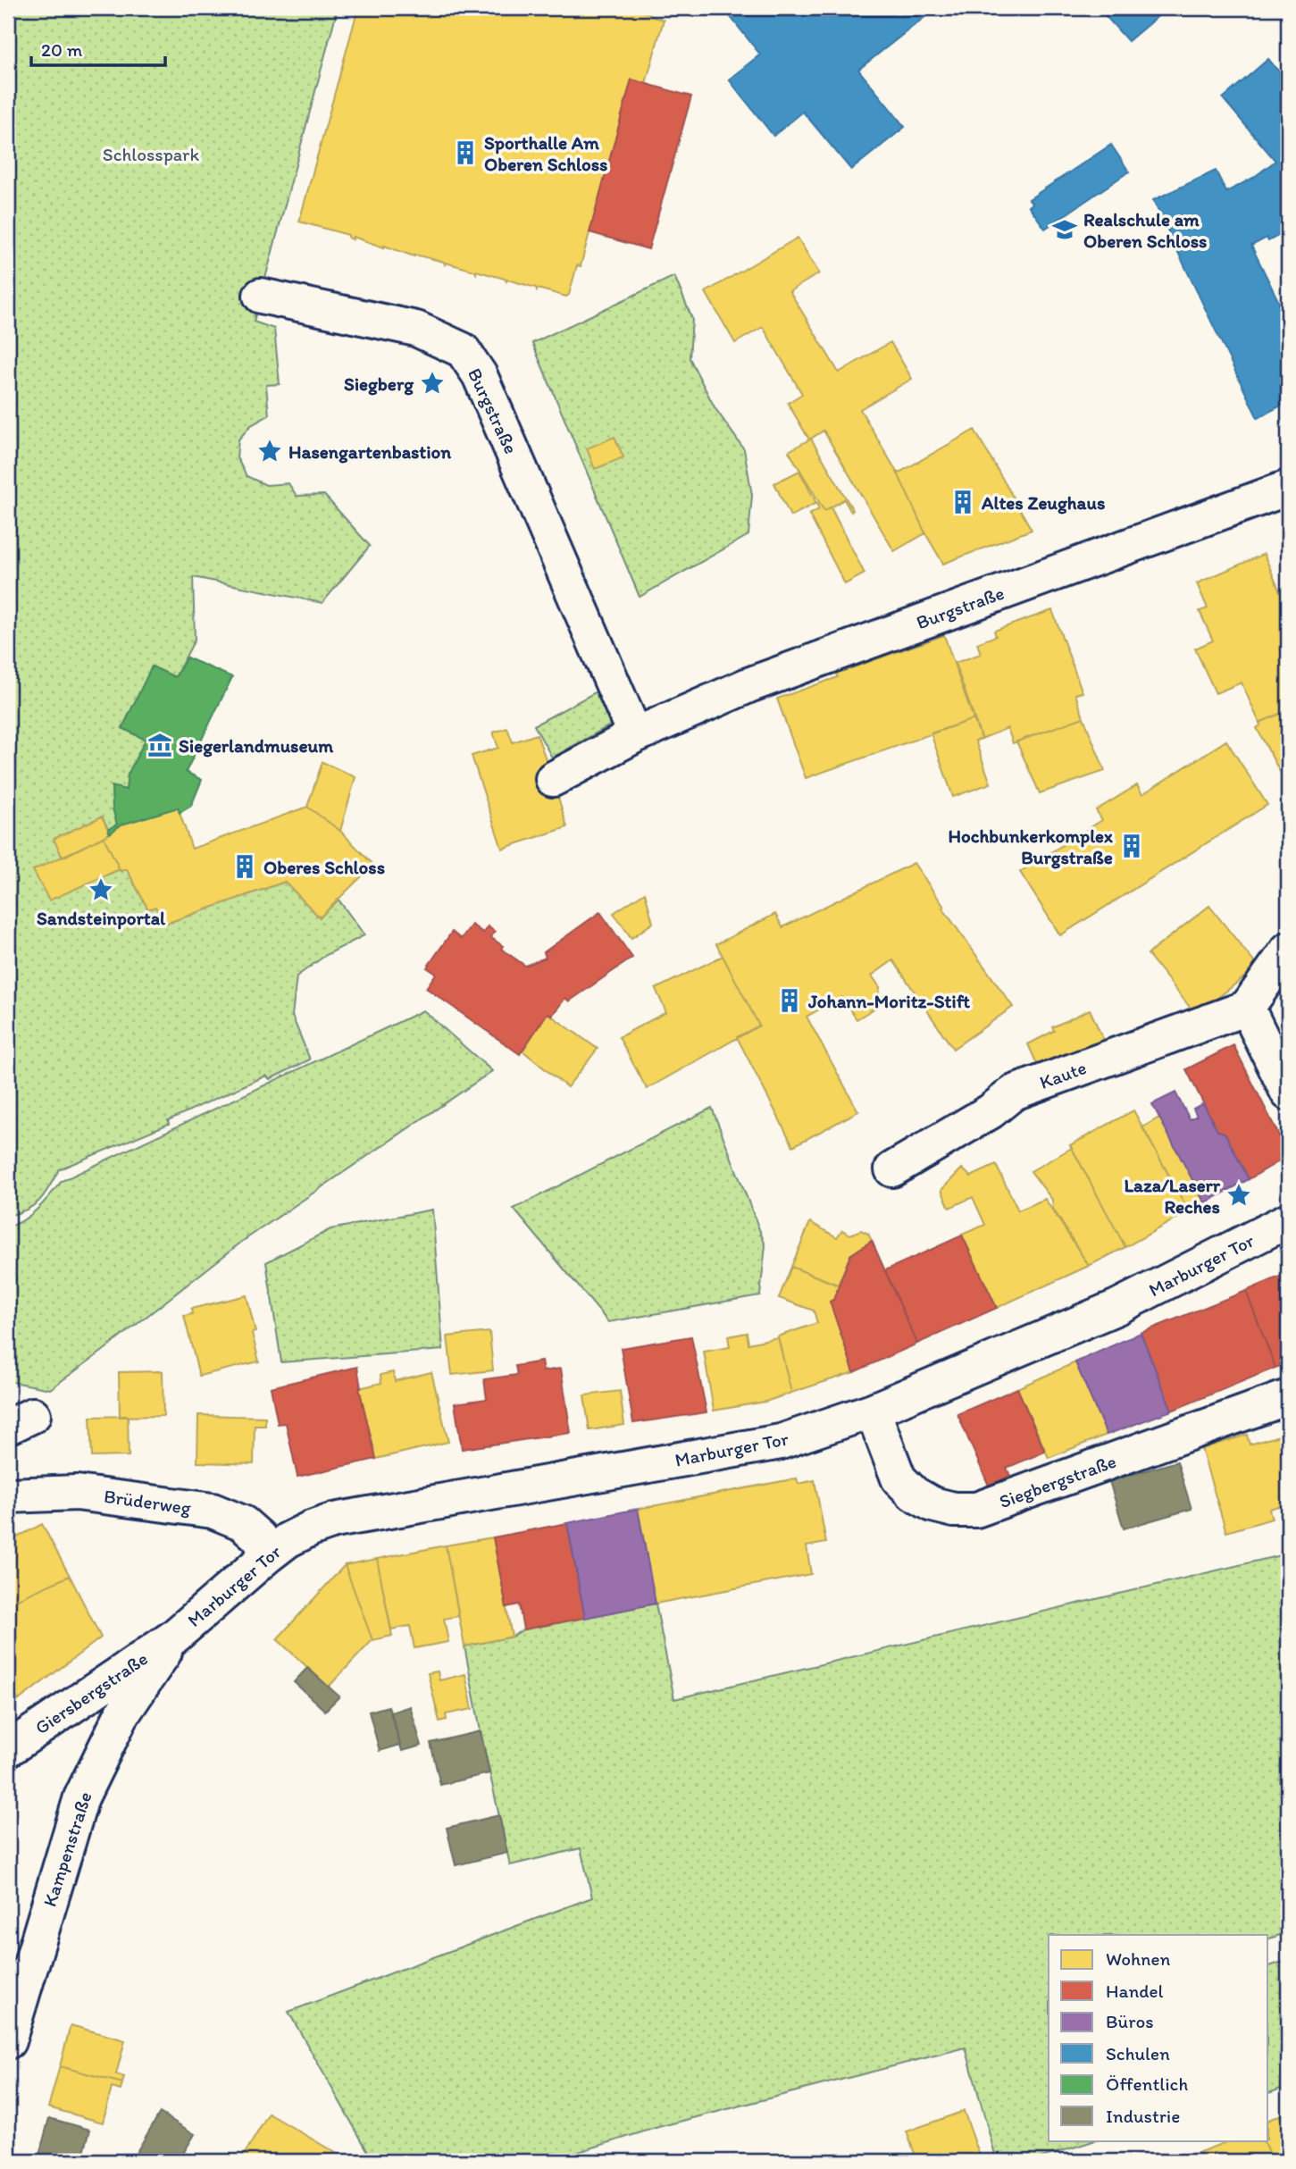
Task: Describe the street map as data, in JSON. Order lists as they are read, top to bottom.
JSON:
{
  "streets": {
    "street": [
      "Burgstraße",
      "Kaute",
      "Marburger Tor",
      "Siegbergstraße",
      "Brüderweg",
      "Giersbergstraße",
      "Kampenstraße"
    ]
  },
  "crossings": [
    ["Marburger Tor", "Siegbergstraße"],
    ["Marburger Tor", "Brüderweg"],
    ["Marburger Tor", "Giersbergstraße"],
    ["Marburger Tor", "Kampenstraße"],
    ["Giersbergstraße", "Kampenstraße"]
  ],
  "parks": ["Schlosspark"],
  "places": {
    "building": [
      "Sporthalle Am Oberen Schloss",
      "Altes Zeughaus",
      "Hochbunkerkomplex Burgstraße",
      "Oberes Schloss",
      "Johann-Moritz-Stift"
    ],
    "school or university": ["Realschule am Oberen Schloss"],
    "place": [
      "Siegberg",
      "Hasengartenbastion",
      "Sandsteinportal",
      "Laza/Laserr Reches"
    ],
    "museum": ["Siegerlandmuseum"]
  },
  "legend": [
    "Wohnen",
    "Handel",
    "Büros",
    "Schulen",
    "Öffentlich",
    "Industrie"
  ],
  "scale_bar": "20 m"
}
